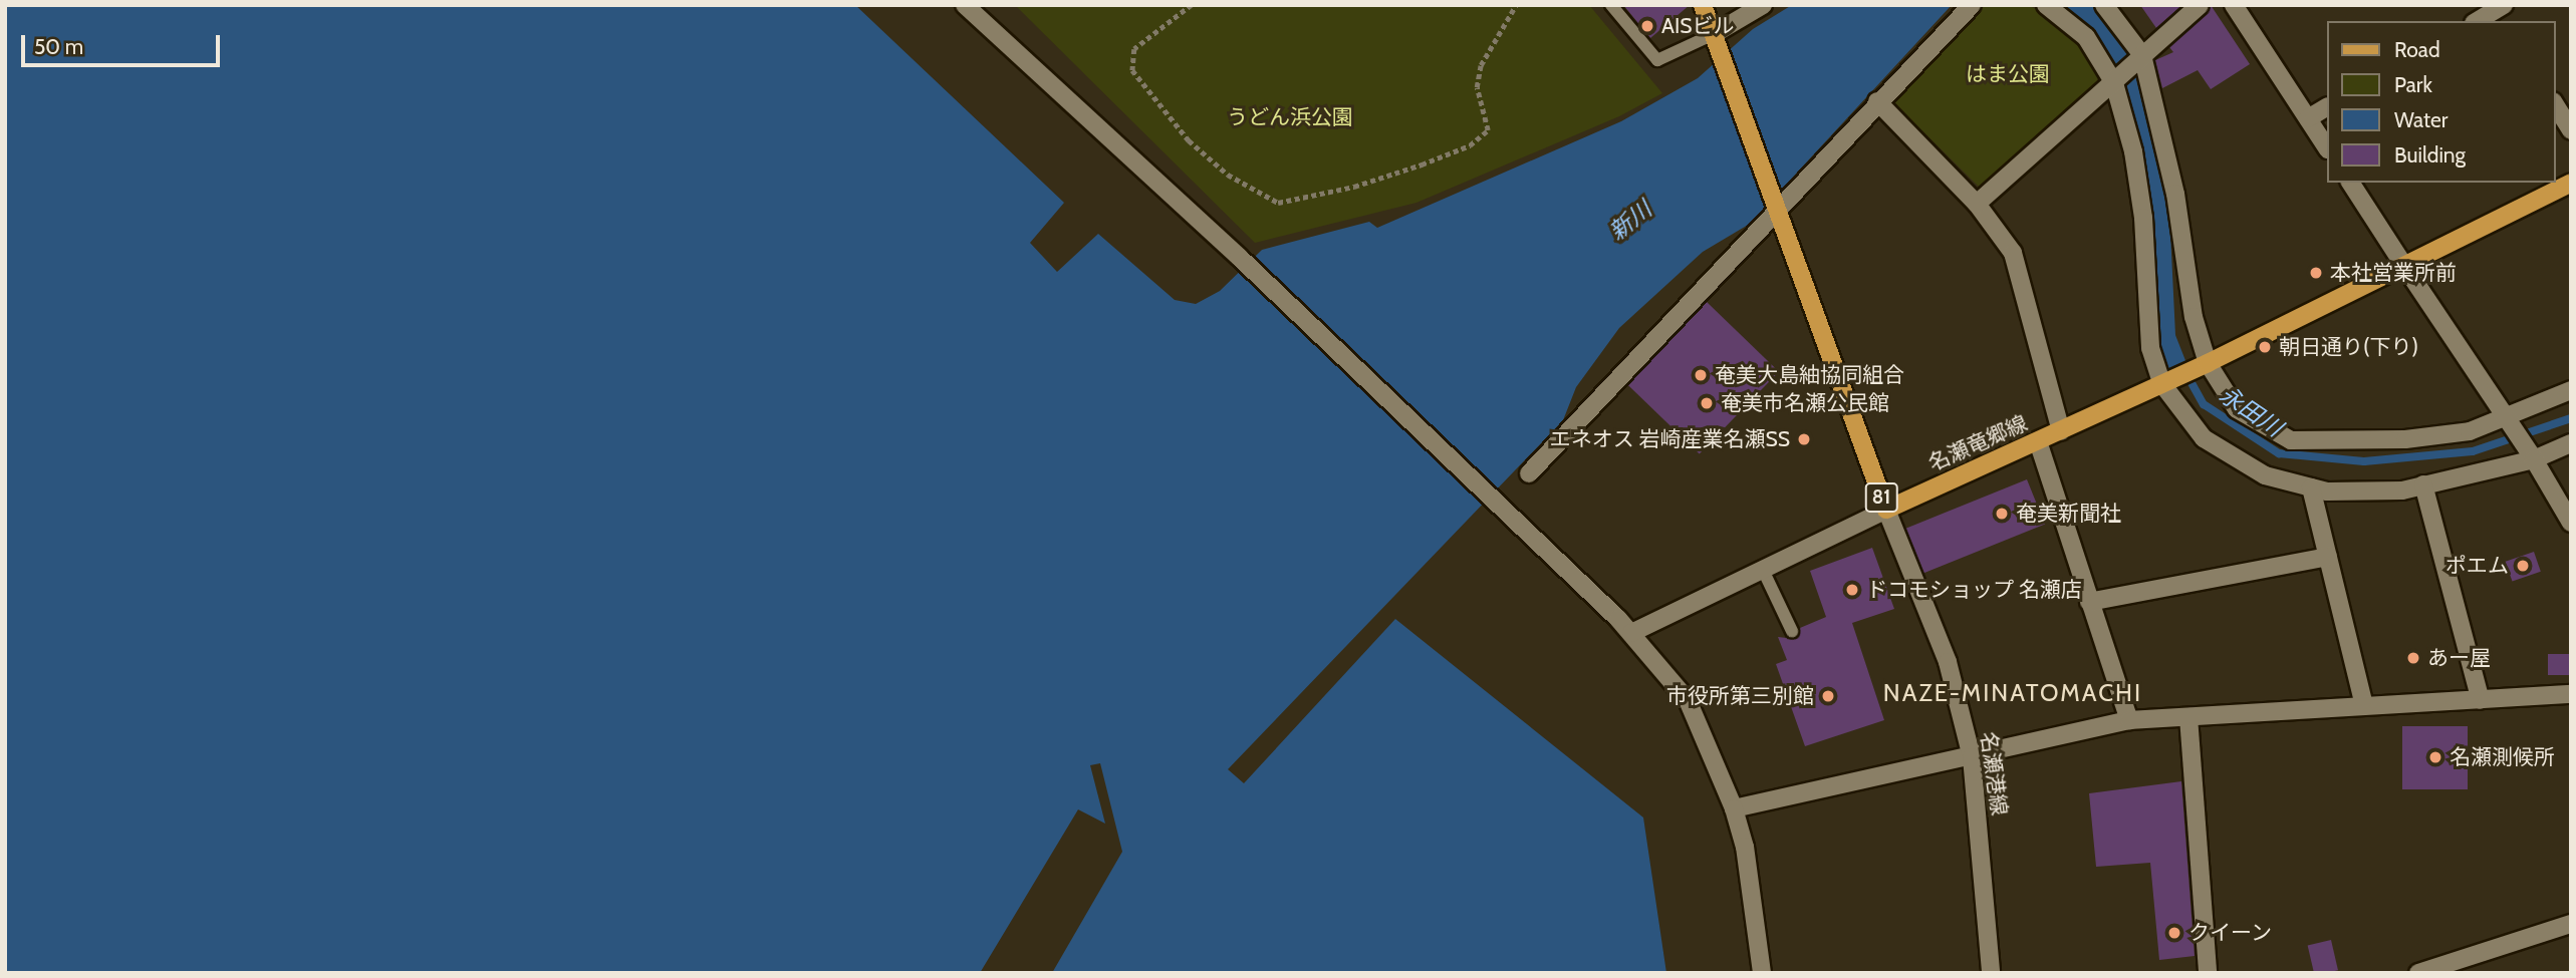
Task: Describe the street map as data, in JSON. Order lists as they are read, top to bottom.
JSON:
{
  "streets": {
    "main road": ["名瀬竜郷線", "81"],
    "street": ["名瀬港線"]
  },
  "crossings": [
    ["名瀬竜郷線", "81"],
    ["名瀬竜郷線", "名瀬港線"],
    ["81", "名瀬港線"]
  ],
  "districts": ["NAZE-MINATOMACHI"],
  "water": ["新川", "永田川"],
  "parks": ["はま公園", "うどん浜公園"],
  "places": [
    "AISビル",
    "本社営業所前",
    "朝日通り(下り)",
    "奄美大島紬協同組合",
    "奄美市名瀬公民館",
    "エネオス 岩崎産業名瀬SS",
    "奄美新聞社",
    "ポエム",
    "ドコモショップ 名瀬店",
    "あー屋",
    "市役所第三別館",
    "名瀬測候所",
    "クイーン"
  ],
  "legend": [
    "Road",
    "Park",
    "Water",
    "Building"
  ],
  "scale_bar": "50 m"
}
